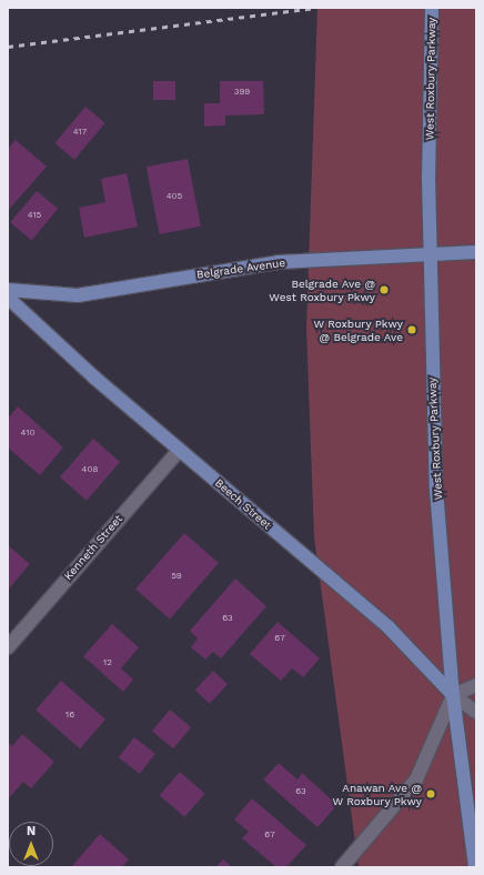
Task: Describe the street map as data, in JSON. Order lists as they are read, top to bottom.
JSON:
{
  "streets": {
    "main road": ["West Roxbury Parkway", "Belgrade Avenue", "Beech Street"],
    "street": ["Kenneth Street"]
  },
  "crossings": [
    ["West Roxbury Parkway", "Belgrade Avenue"],
    ["West Roxbury Parkway", "Beech Street"],
    ["Beech Street", "Kenneth Street"]
  ],
  "places": ["Belgrade Ave @ West Roxbury Pkwy", "W Roxbury Pkwy @ Belgrade Ave", "Anawan Ave @ W Roxbury Pkwy"],
  "house_numbers": [
    "399",
    "417",
    "405",
    "415",
    "410",
    "408",
    "59",
    "63",
    "67",
    "12",
    "16",
    "63",
    "67"
  ],
  "north": "top"
}
